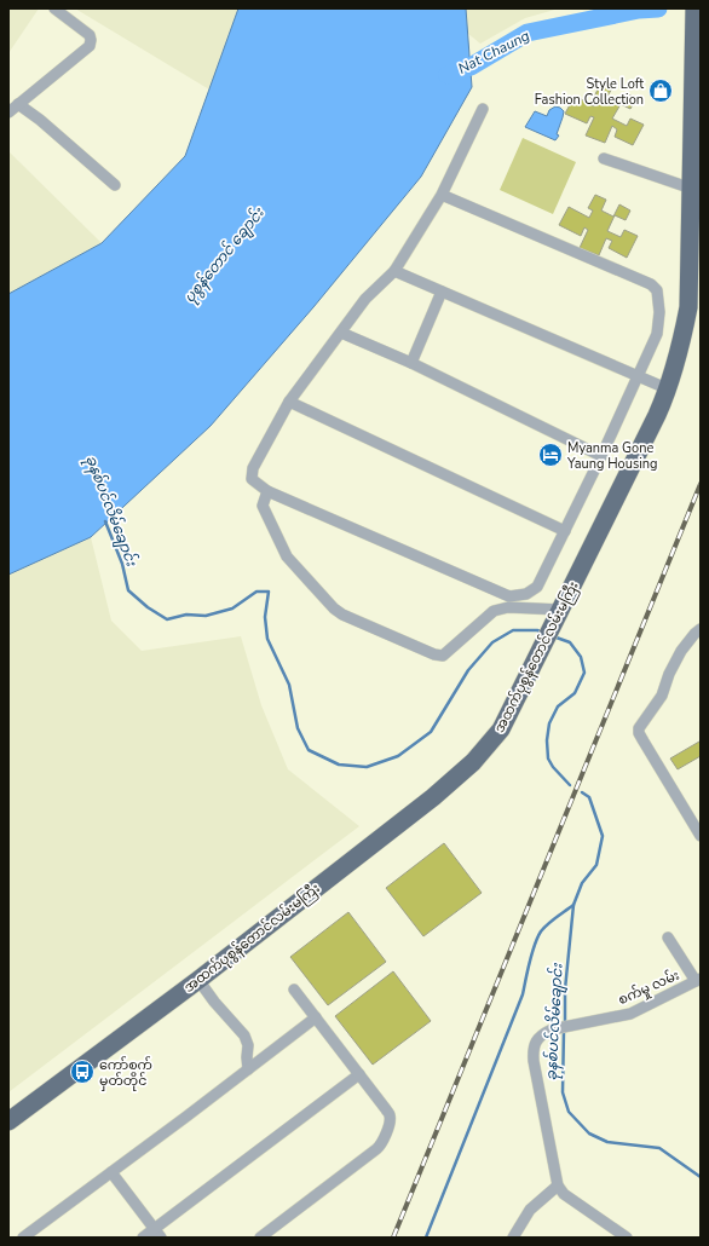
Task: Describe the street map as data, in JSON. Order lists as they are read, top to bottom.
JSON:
{
  "streets": {
    "main road": ["အထက်ပုစွန်တောင်လမ်းမကြီး"],
    "street": ["စက်မှု လမ်း"]
  },
  "water": ["Nat Chaung", "ပုစွန်တောင် ချောင်း", "ခုနစ်ပင်လိမ်ချောင်း"],
  "places": {
    "shop": ["Style Loft Fashion Collection"],
    "hotel": ["Myanma Gone Yaung Housing"],
    "bus stop": ["ကော်စက် မှတ်တိုင်"]
  }
}
